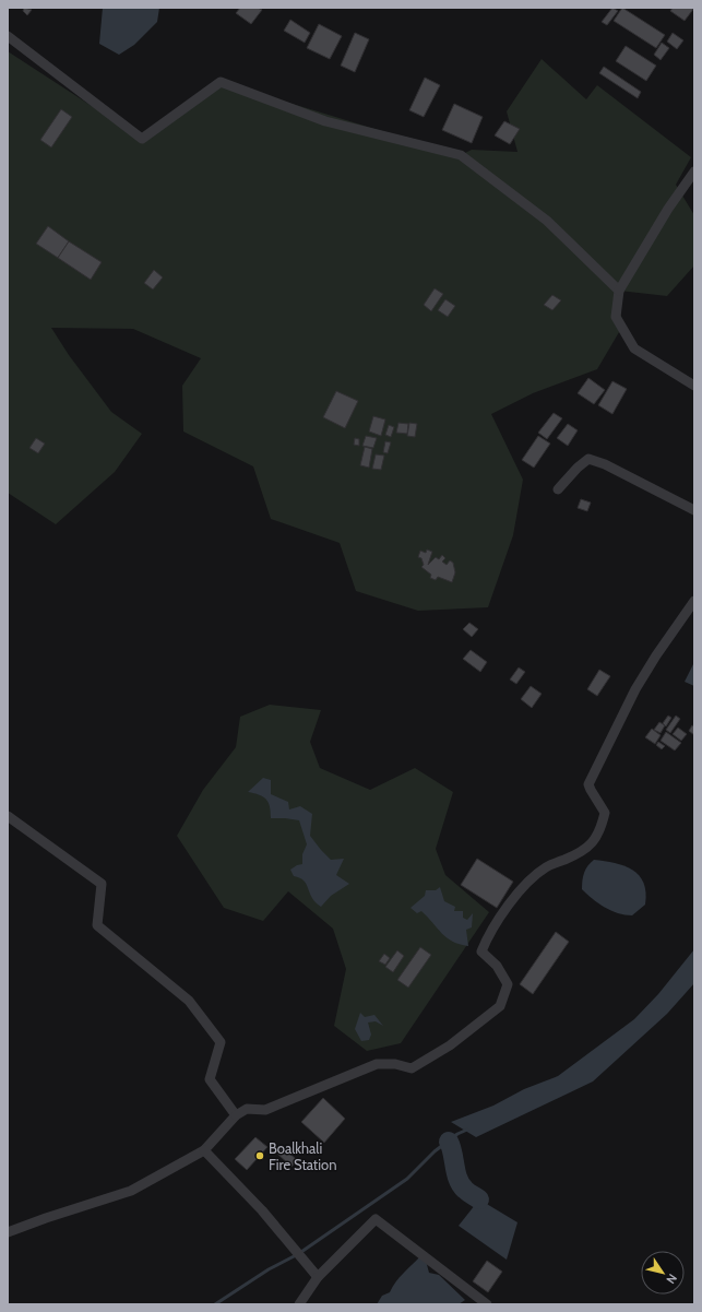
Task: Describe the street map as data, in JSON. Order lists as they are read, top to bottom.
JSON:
{
  "places": ["Boalkhali Fire Station"],
  "north": "bottom right"
}
